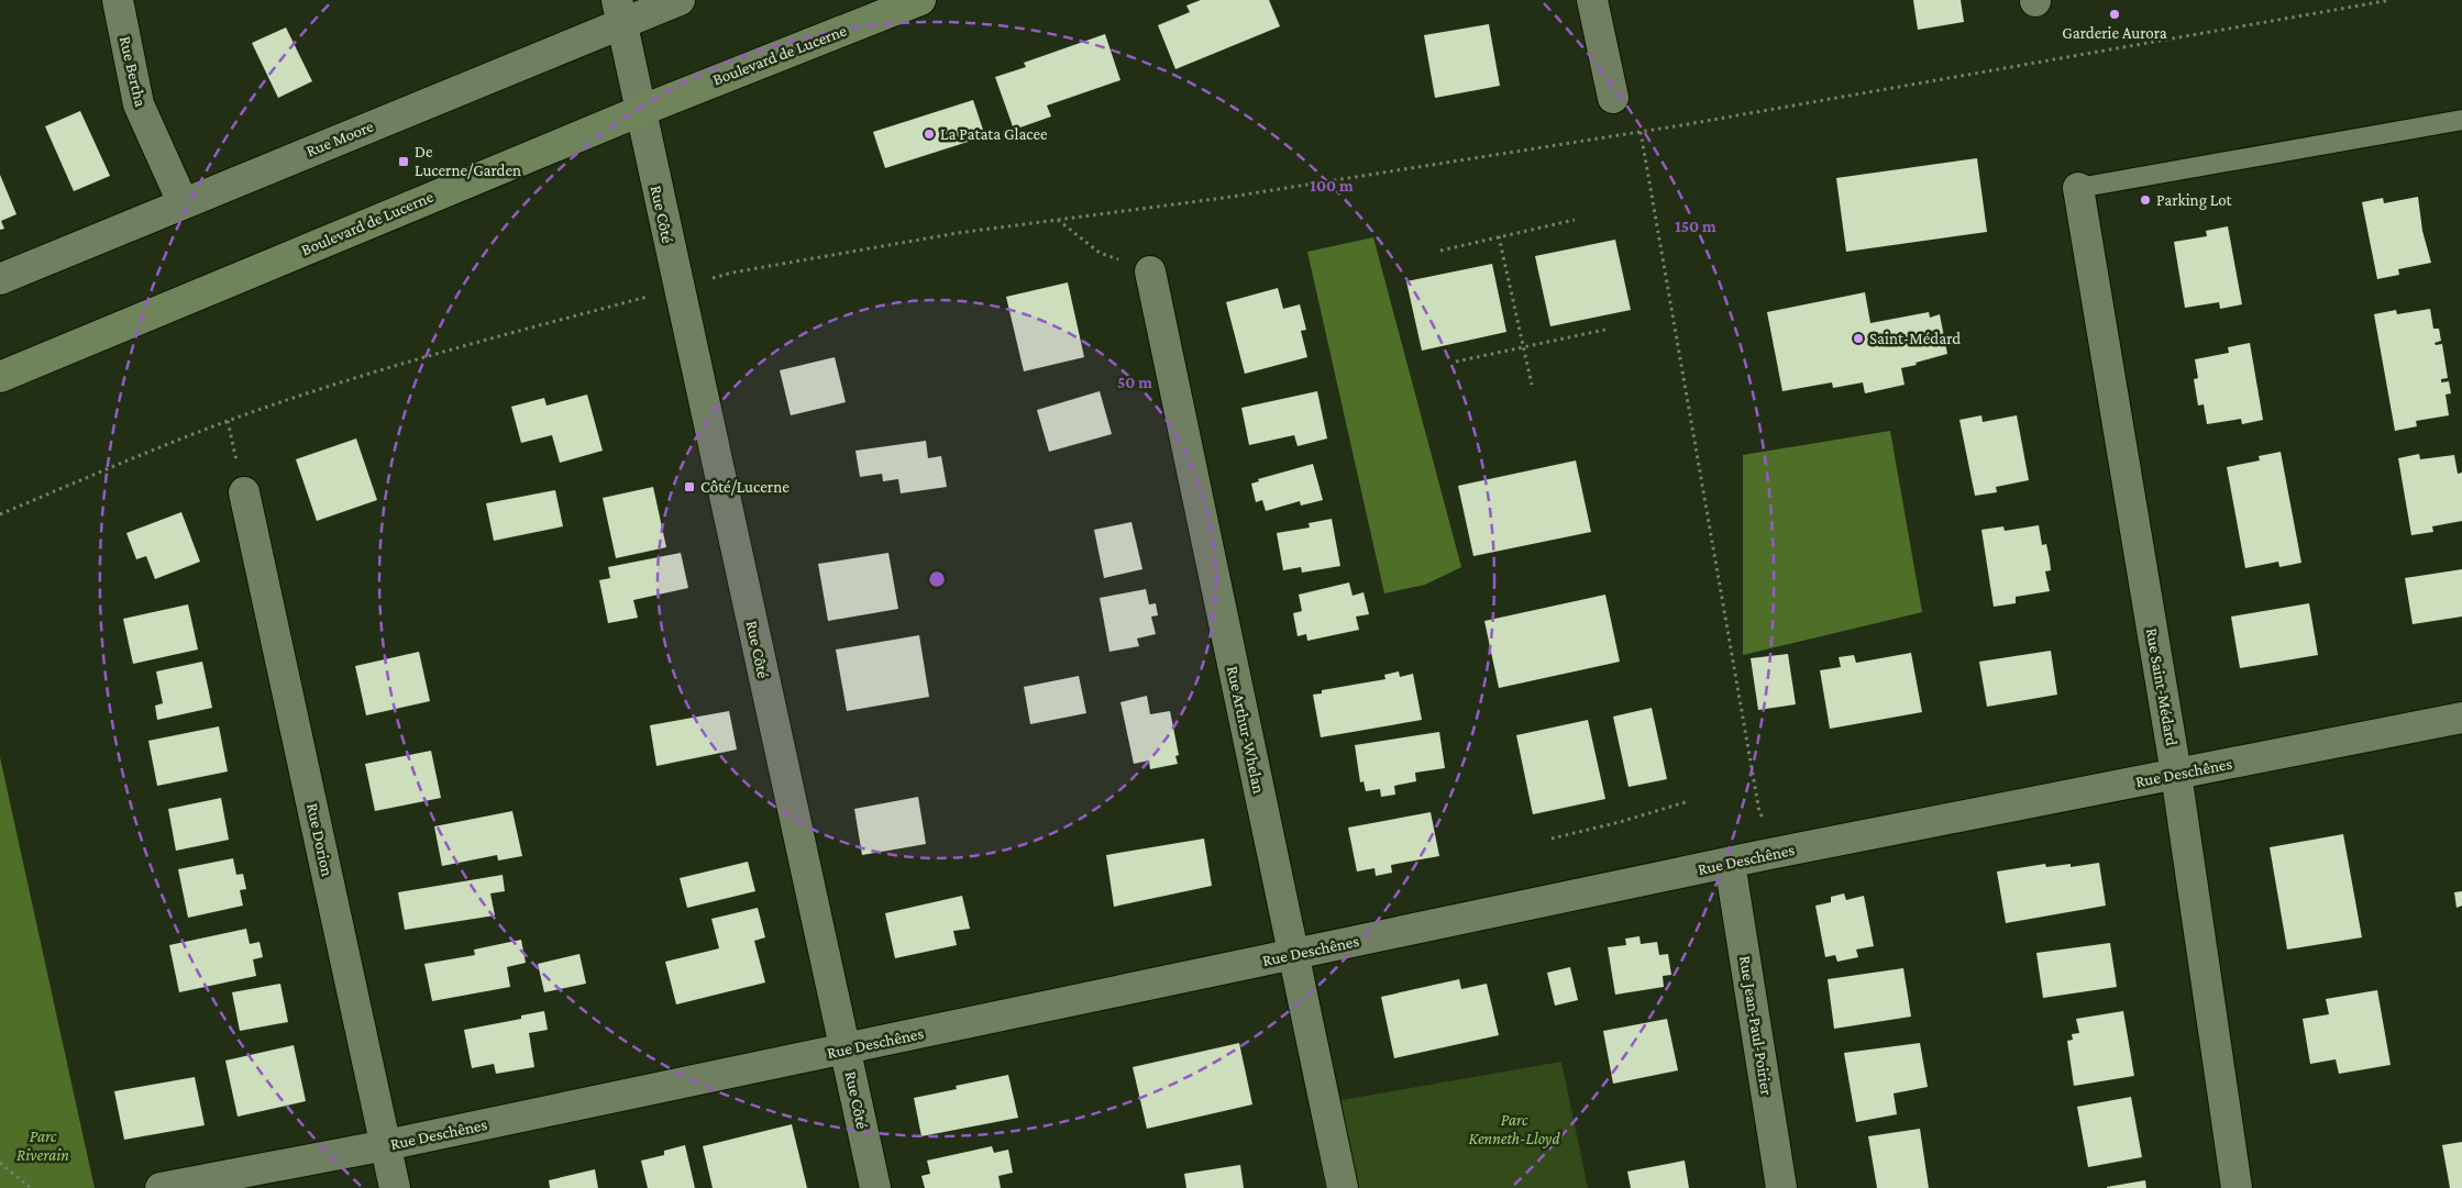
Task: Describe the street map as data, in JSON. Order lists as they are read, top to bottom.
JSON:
{
  "streets": {
    "main road": ["Boulevard de Lucerne"],
    "street": [
      "Rue Bertha",
      "Rue Moore",
      "Rue Côté",
      "Rue Saint-Médard",
      "Rue Arthur-Whelan",
      "Rue Deschênes",
      "Rue Dorion",
      "Rue Jean-Paul-Poirier"
    ]
  },
  "crossings": [
    ["Boulevard de Lucerne", "Rue Côté"],
    ["Rue Bertha", "Rue Moore"],
    ["Rue Moore", "Rue Côté"],
    ["Rue Côté", "Rue Deschênes"],
    ["Rue Saint-Médard", "Rue Deschênes"],
    ["Rue Arthur-Whelan", "Rue Deschênes"],
    ["Rue Deschênes", "Rue Dorion"],
    ["Rue Deschênes", "Rue Jean-Paul-Poirier"]
  ],
  "parks": ["Parc Kenneth-Lloyd", "Parc Riverain"],
  "places": {
    "other": [
      "Garderie Aurora",
      "La Patata Glacee",
      "Parking Lot",
      "Saint-Médard"
    ],
    "transit": ["De Lucerne/Garden", "Côté/Lucerne"]
  },
  "rings": ["100 m", "150 m", "50 m"]
}
